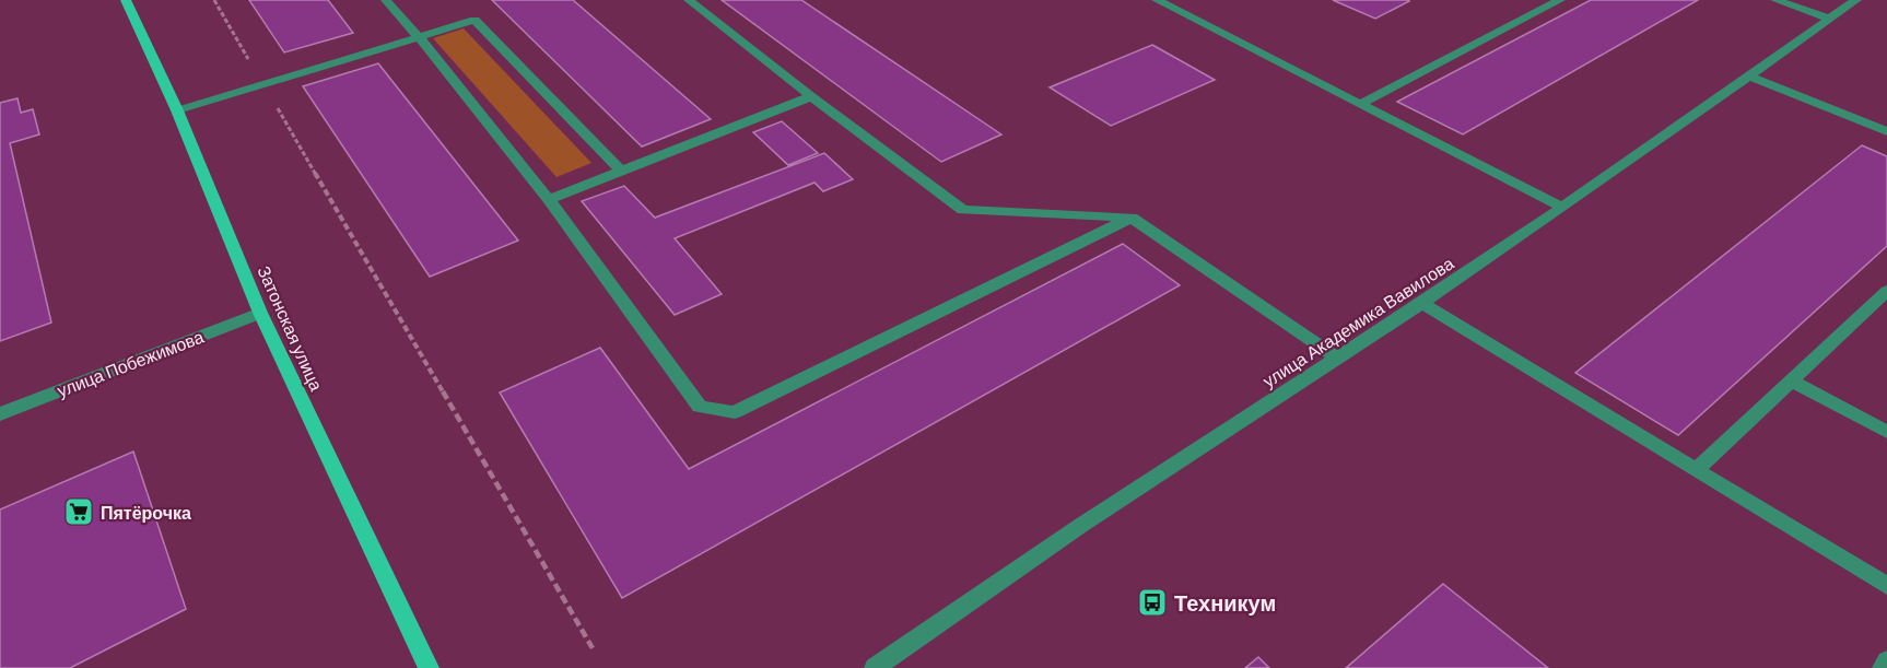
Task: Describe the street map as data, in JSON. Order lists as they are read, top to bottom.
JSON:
{
  "streets": {
    "main road": ["Затонская улица"],
    "street": ["улица Академика Вавилова", "улица Побежимова"]
  },
  "crossings": [
    ["Затонская улица", "улица Побежимова"]
  ],
  "places": {
    "supermarket": ["Пятёрочка"],
    "bus stop": ["Техникум"]
  }
}
